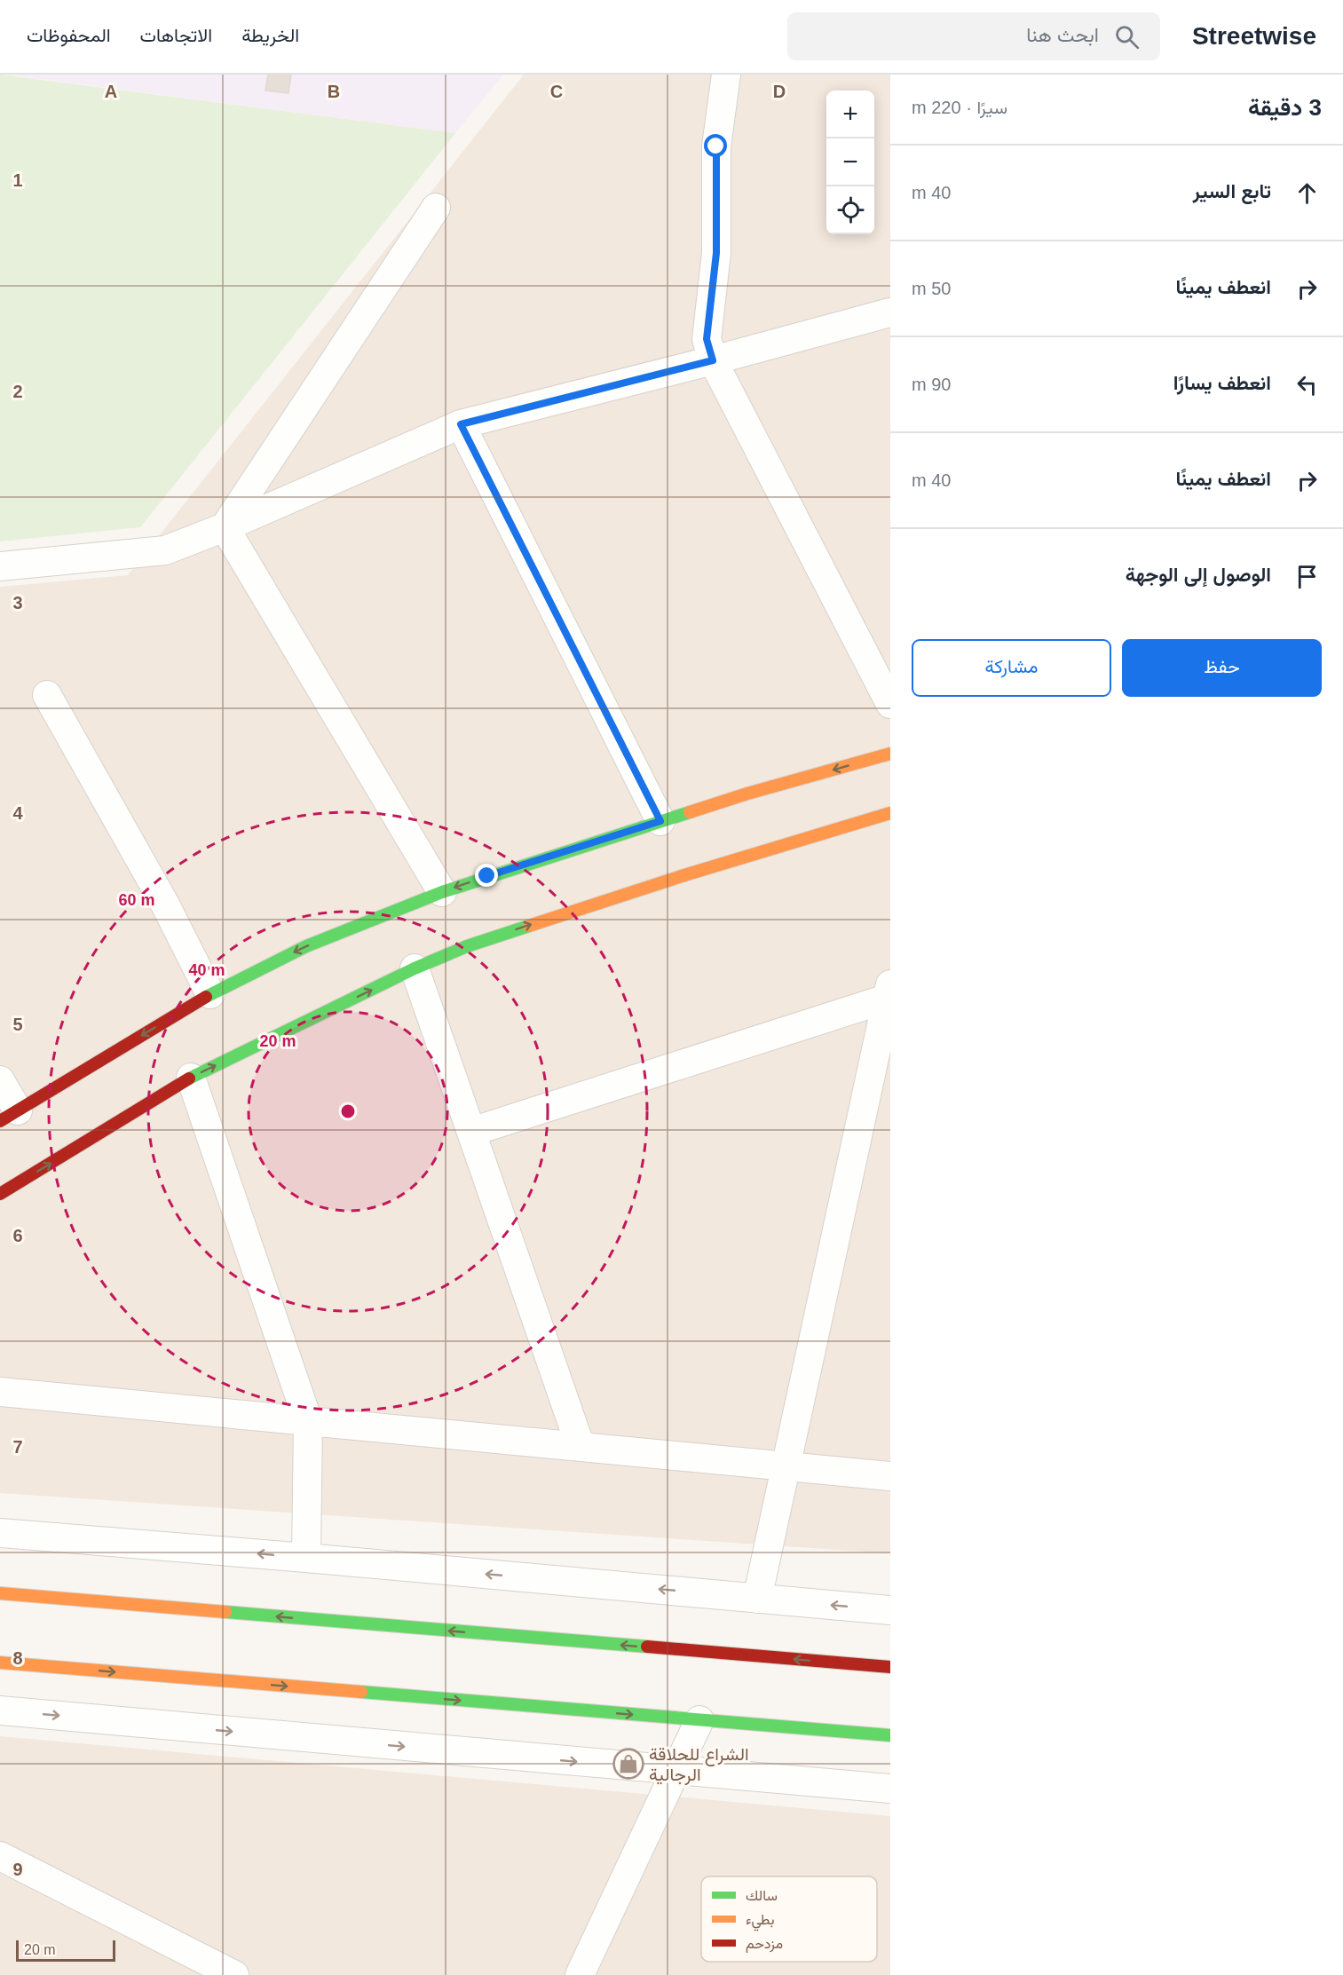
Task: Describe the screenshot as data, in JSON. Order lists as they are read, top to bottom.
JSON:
{
  "places": {
    "shop": ["الشراع للحلاقة الرجالية"]
  },
  "legend": ["سالك", "بطيء", "مزدحم"],
  "scale_bar": "20 m",
  "page": {
    "header": "Streetwise",
    "search": "ابحث هنا",
    "nav": ["الخريطة", "الاتجاهات", "المحفوظات"],
    "heading": ["3 دقيقة", "سيرًا · 220 m"],
    "map_buttons": ["+", "−"],
    "list": [
      ["تابع السير", "40 m"],
      ["انعطف يمينًا", "50 m"],
      ["انعطف يسارًا", "90 m"],
      ["انعطف يمينًا", "40 m"],
      "الوصول إلى الوجهة"
    ],
    "buttons": ["حفظ", "مشاركة"],
    "scale": "20 m"
  },
  "grid": {
    "columns": [
      "A",
      "B",
      "C",
      "D"
    ],
    "rows": [
      "1",
      "2",
      "3",
      "4",
      "5",
      "6",
      "7",
      "8",
      "9"
    ]
  },
  "rings": ["60 m", "40 m", "20 m"]
}
